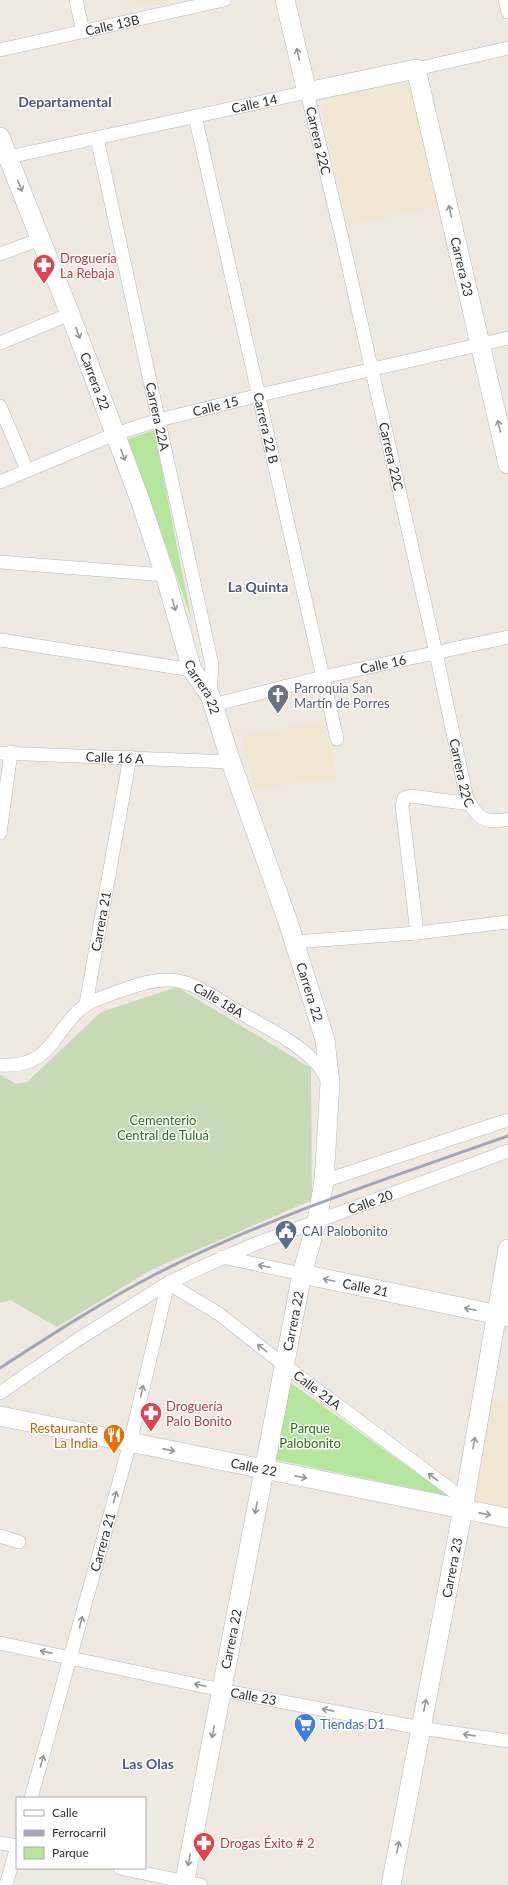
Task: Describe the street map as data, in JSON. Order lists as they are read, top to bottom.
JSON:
{
  "streets": {
    "street": [
      "Calle 13B",
      "Calle 14",
      "Carrera 22C",
      "Carrera 23",
      "Carrera 22",
      "Calle 15",
      "Carrera 22A",
      "Carrera 22 B",
      "Calle 16",
      "Calle 16 A",
      "Carrera 21",
      "Calle 18A",
      "Calle 20",
      "Calle 21",
      "Calle 21A",
      "Calle 22",
      "Calle 23"
    ]
  },
  "crossings": [
    ["Calle 14", "Carrera 22C"],
    ["Calle 14", "Carrera 23"],
    ["Calle 14", "Carrera 22"],
    ["Calle 14", "Carrera 22A"],
    ["Calle 14", "Carrera 22 B"],
    ["Carrera 22C", "Calle 15"],
    ["Carrera 22C", "Calle 16"],
    ["Carrera 23", "Calle 15"],
    ["Carrera 23", "Calle 21"],
    ["Carrera 23", "Calle 21A"],
    ["Carrera 23", "Calle 22"],
    ["Carrera 23", "Calle 23"],
    ["Carrera 22", "Calle 15"],
    ["Carrera 22", "Carrera 22A"],
    ["Carrera 22", "Calle 16"],
    ["Carrera 22", "Calle 16 A"],
    ["Carrera 22", "Calle 18A"],
    ["Carrera 22", "Calle 20"],
    ["Carrera 22", "Calle 21"],
    ["Carrera 22", "Calle 21A"],
    ["Carrera 22", "Calle 22"],
    ["Carrera 22", "Calle 23"],
    ["Calle 15", "Carrera 22A"],
    ["Calle 15", "Carrera 22 B"],
    ["Carrera 22A", "Calle 16"],
    ["Carrera 22 B", "Calle 16"],
    ["Calle 16 A", "Carrera 21"],
    ["Carrera 21", "Calle 18A"],
    ["Carrera 21", "Calle 20"],
    ["Carrera 21", "Calle 21A"],
    ["Carrera 21", "Calle 22"],
    ["Carrera 21", "Calle 23"],
    ["Calle 20", "Calle 21"],
    ["Calle 20", "Calle 21A"],
    ["Calle 21A", "Calle 22"]
  ],
  "one_way": [
    "Carrera 23",
    "Carrera 22",
    "Carrera 21",
    "Calle 21",
    "Calle 21A",
    "Calle 22",
    "Calle 23"
  ],
  "districts": ["Departamental", "La Quinta", "Las Olas"],
  "parks": ["Cementerio Central de Tuluá", "Parque Palobonito"],
  "places": {
    "pharmacy": ["Droguería La Rebaja", "Droguería Palo Bonito", "Drogas Éxito # 2"],
    "church": ["Parroquia San Martín de Porres"],
    "public building": ["CAI Palobonito"],
    "restaurant": ["Restaurante La India"],
    "supermarket": ["Tiendas D1"]
  },
  "legend": ["Calle", "Ferrocarril", "Parque"]
}
